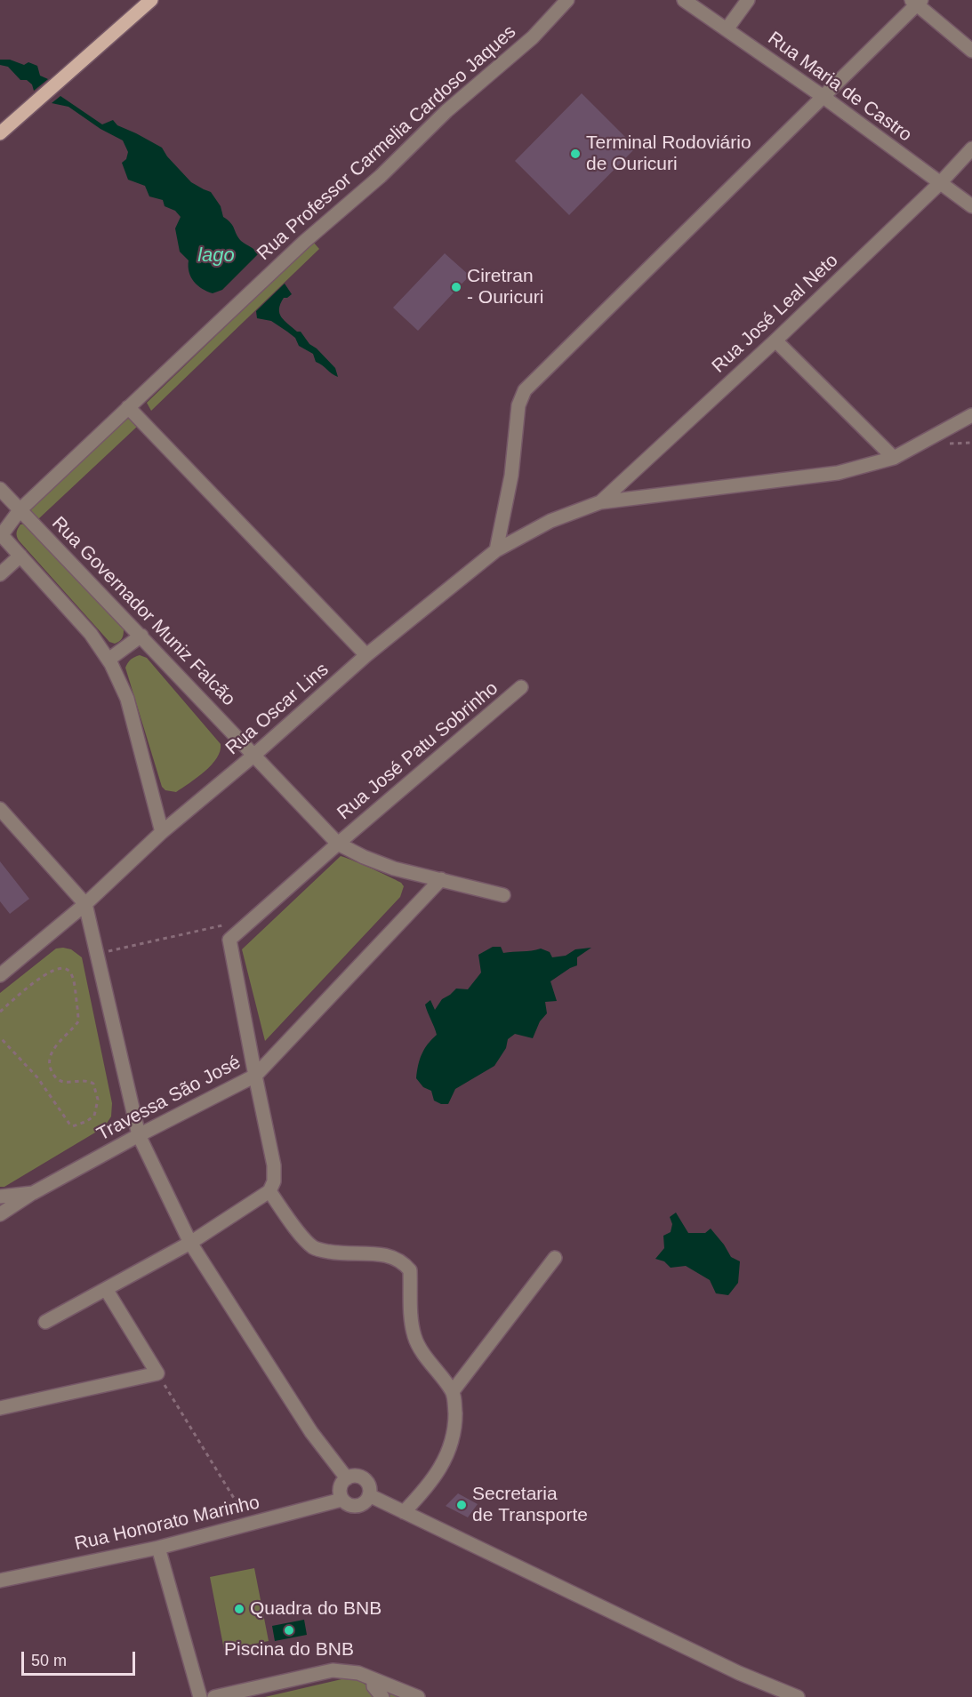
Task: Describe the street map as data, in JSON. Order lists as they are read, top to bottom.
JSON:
{
  "streets": {
    "street": [
      "Rua Maria de Castro",
      "Rua Professor Carmelia Cardoso Jaques",
      "Rua José Leal Neto",
      "Rua Governador Muniz Falcão",
      "Rua Oscar Lins",
      "Rua José Patu Sobrinho",
      "Travessa São José",
      "Rua Honorato Marinho"
    ]
  },
  "crossings": [
    ["Rua Maria de Castro", "Rua José Leal Neto"],
    ["Rua Professor Carmelia Cardoso Jaques", "Rua Governador Muniz Falcão"],
    ["Rua José Leal Neto", "Rua Oscar Lins"],
    ["Rua Governador Muniz Falcão", "Rua Oscar Lins"],
    ["Rua Governador Muniz Falcão", "Rua José Patu Sobrinho"],
    ["Rua Governador Muniz Falcão", "Travessa São José"]
  ],
  "water": ["lago"],
  "places": [
    "Terminal Rodoviário de Ouricuri",
    "Ciretran - Ouricuri",
    "Secretaria de Transporte",
    "Quadra do BNB",
    "Piscina do BNB"
  ],
  "scale_bar": "50 m"
}
